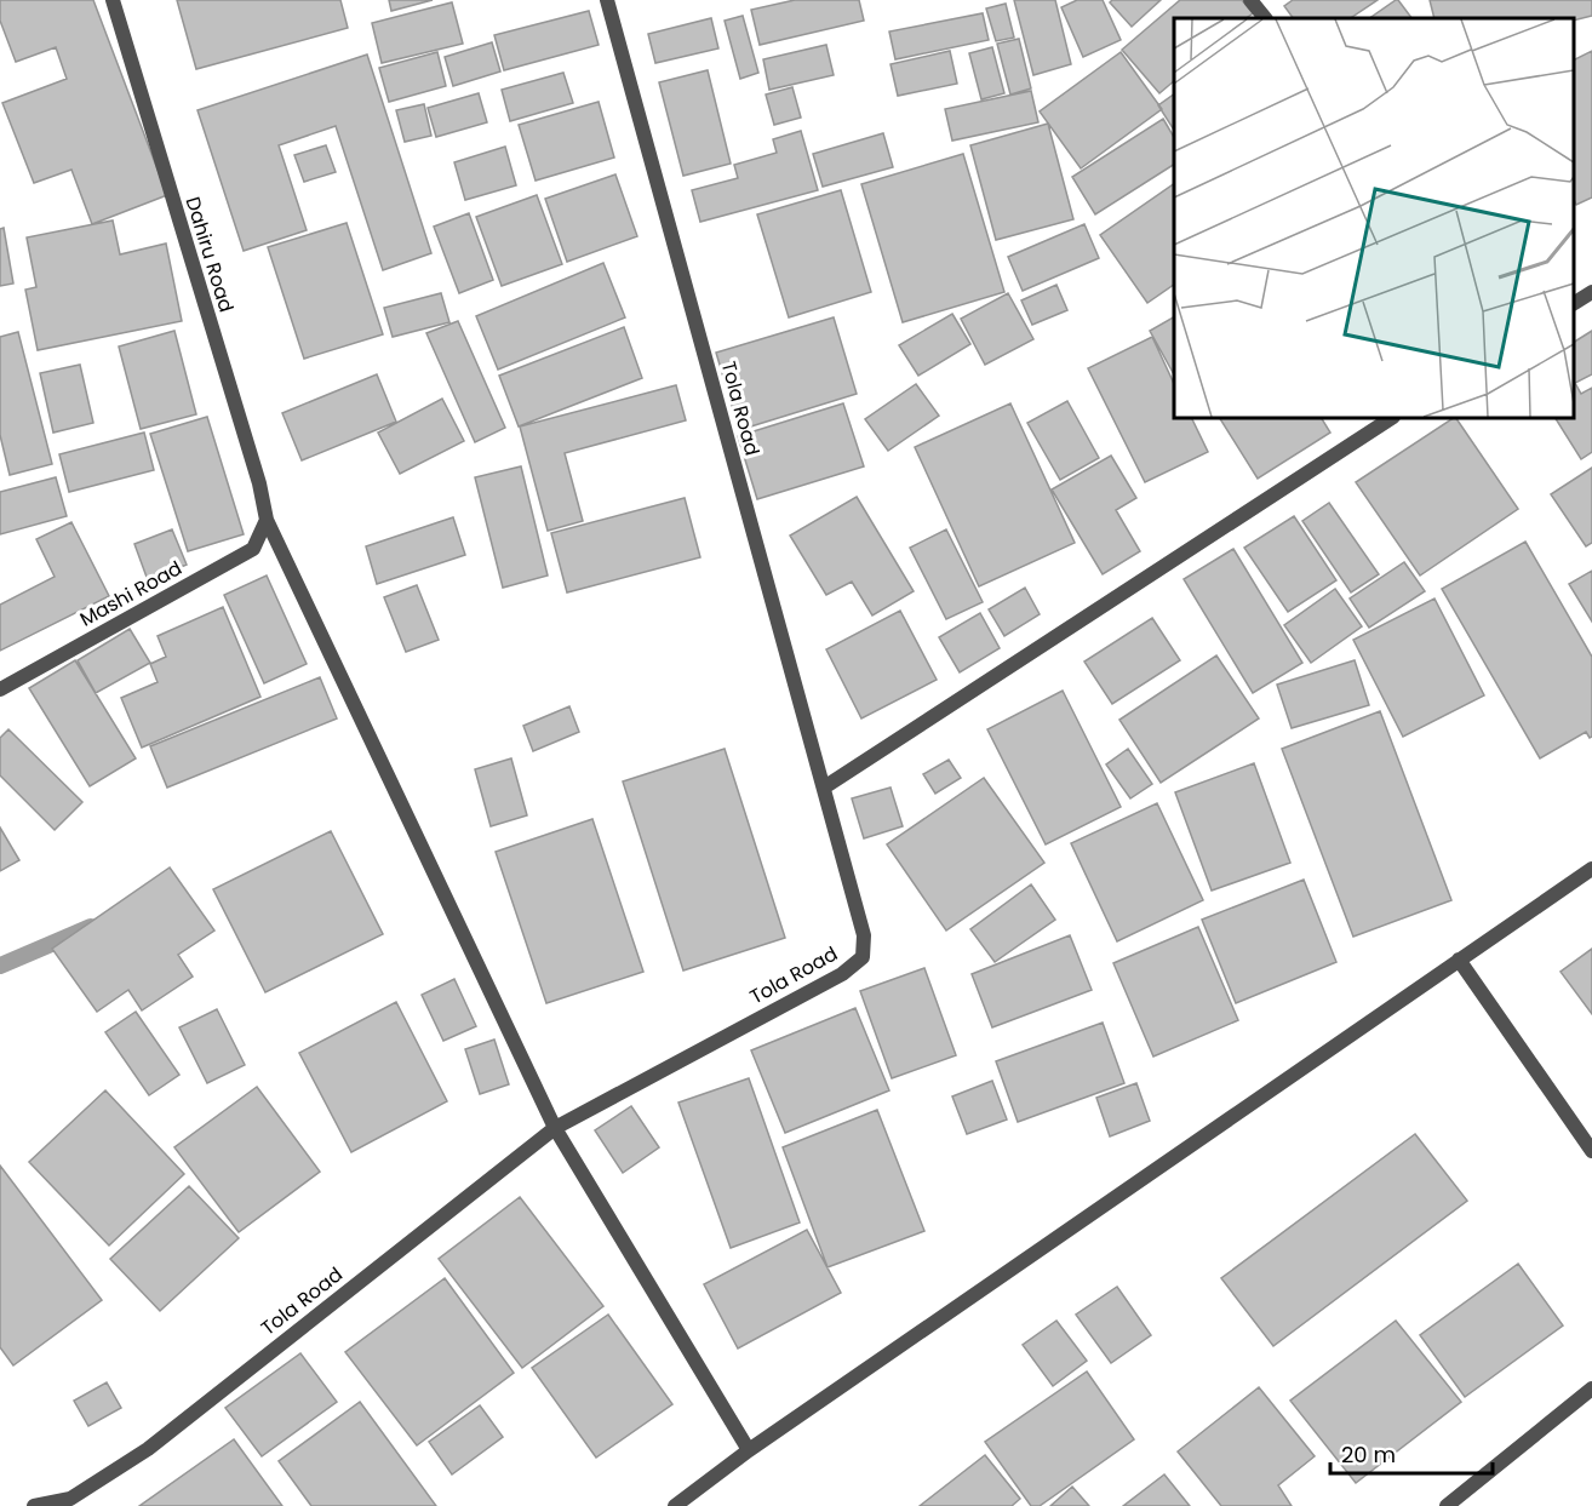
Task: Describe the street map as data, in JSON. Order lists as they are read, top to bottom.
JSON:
{
  "streets": {
    "street": ["Dahiru Road", "Tola Road", "Mashi Road"]
  },
  "crossings": [
    ["Dahiru Road", "Tola Road"],
    ["Dahiru Road", "Mashi Road"]
  ],
  "scale_bar": "20 m"
}
